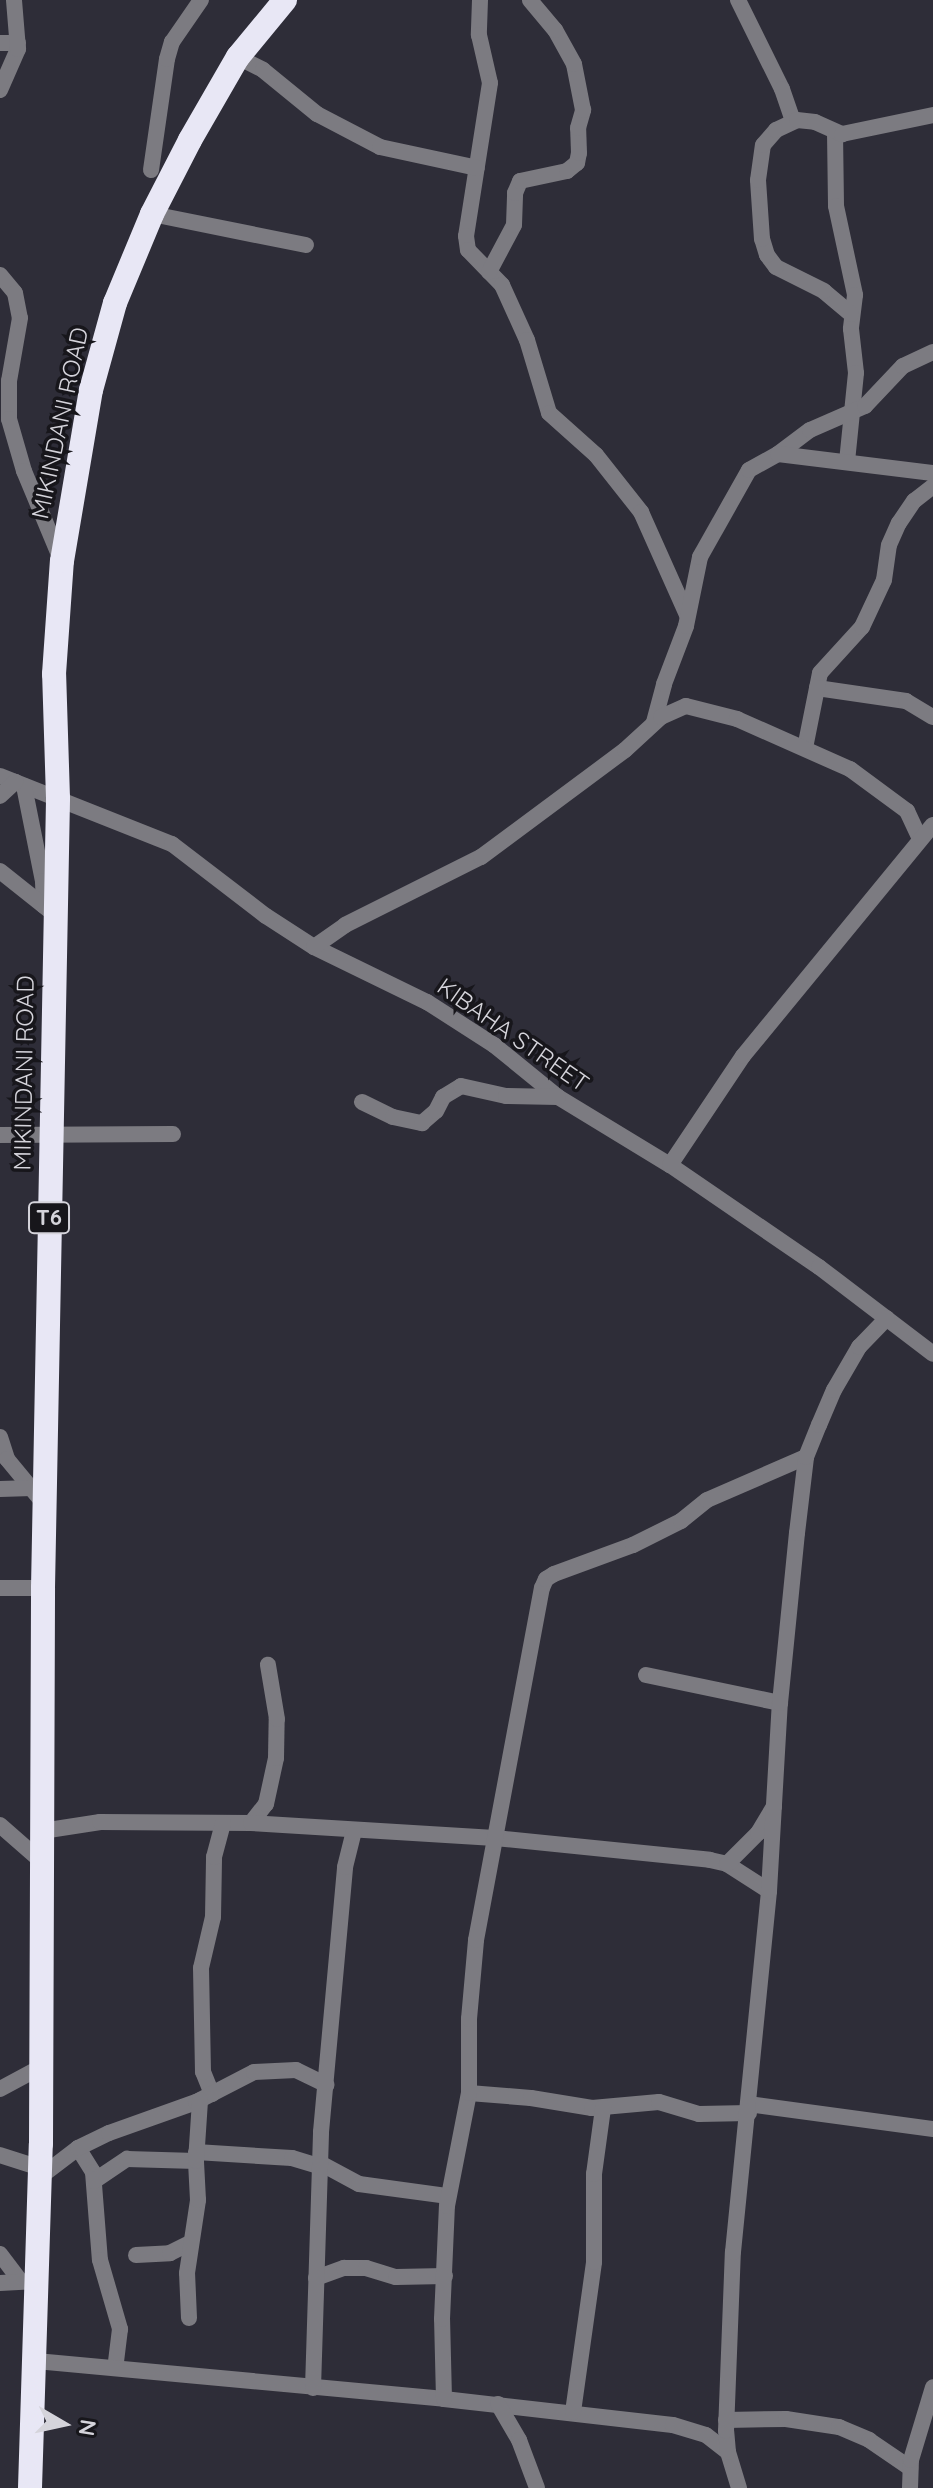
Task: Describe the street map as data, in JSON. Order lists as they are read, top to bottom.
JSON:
{
  "streets": {
    "highway": ["MIKINDANI ROAD", "T6"],
    "street": ["KIBAHA STREET"]
  },
  "crossings": [
    ["MIKINDANI ROAD", "KIBAHA STREET"]
  ],
  "north": "right"
}
